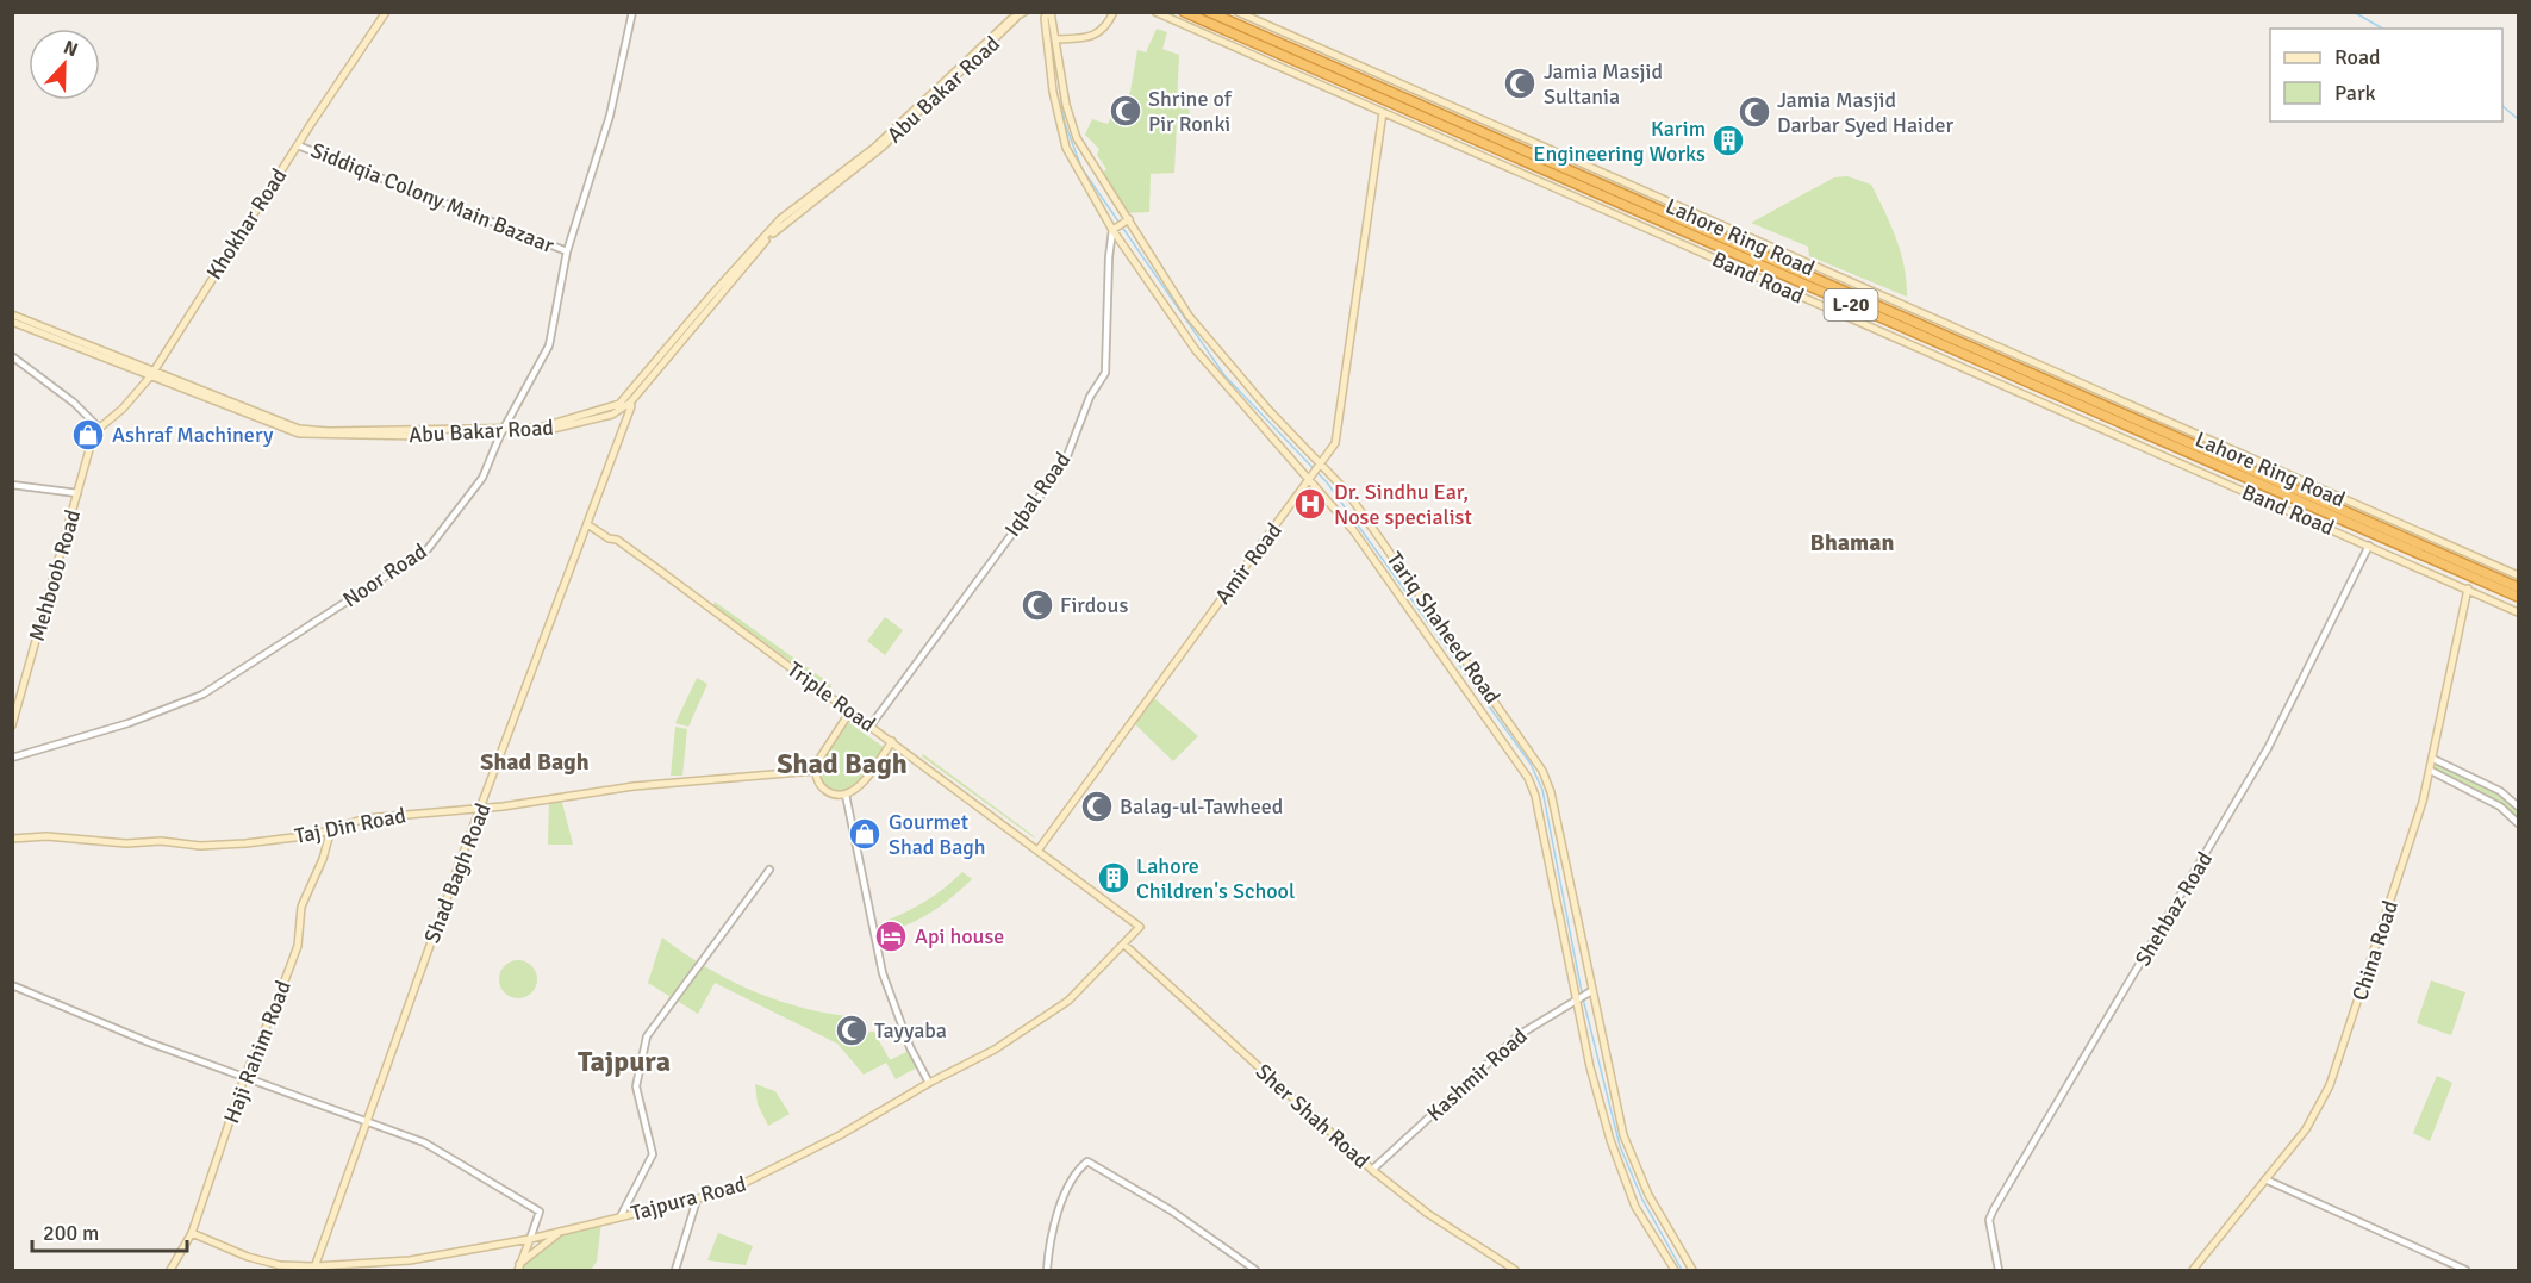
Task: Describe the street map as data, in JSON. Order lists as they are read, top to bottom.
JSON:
{
  "streets": {
    "highway": ["Lahore Ring Road", "L-20"],
    "main road": [
      "Abu Bakar Road",
      "Khokhar Road",
      "Band Road",
      "Amir Road",
      "Mehboob Road",
      "Tariq Shaheed Road",
      "Triple Road",
      "Taj Din Road",
      "Shad Bagh Road",
      "China Road",
      "Haji Rahim Road",
      "Sher Shah Road",
      "Tajpura Road"
    ],
    "street": [
      "Siddiqia Colony Main Bazaar",
      "Iqbal Road",
      "Noor Road",
      "Shehbaz Road",
      "Kashmir Road"
    ]
  },
  "crossings": [
    ["Abu Bakar Road", "Khokhar Road"],
    ["Abu Bakar Road", "Noor Road"],
    ["Abu Bakar Road", "Shad Bagh Road"],
    ["Siddiqia Colony Main Bazaar", "Khokhar Road"],
    ["Siddiqia Colony Main Bazaar", "Noor Road"],
    ["Khokhar Road", "Mehboob Road"],
    ["Band Road", "Amir Road"],
    ["Band Road", "Shehbaz Road"],
    ["Band Road", "China Road"],
    ["Iqbal Road", "Tariq Shaheed Road"],
    ["Iqbal Road", "Triple Road"],
    ["Amir Road", "Tariq Shaheed Road"],
    ["Amir Road", "Triple Road"],
    ["Tariq Shaheed Road", "Kashmir Road"],
    ["Triple Road", "Shad Bagh Road"],
    ["Triple Road", "Tajpura Road"],
    ["Taj Din Road", "Shad Bagh Road"],
    ["Taj Din Road", "Haji Rahim Road"],
    ["Shad Bagh Road", "Tajpura Road"],
    ["Haji Rahim Road", "Tajpura Road"],
    ["Kashmir Road", "Sher Shah Road"],
    ["Sher Shah Road", "Tajpura Road"]
  ],
  "districts": [
    "Bhaman",
    "Shad Bagh",
    "Shad Bagh",
    "Tajpura"
  ],
  "places": {
    "mosque": [
      "Jamia Masjid Sultania",
      "Shrine of Pir Ronki",
      "Jamia Masjid Darbar Syed Haider",
      "Firdous",
      "Balag-ul-Tawheed",
      "Tayyaba"
    ],
    "building": ["Karim Engineering Works", "Lahore Children's School"],
    "shop": ["Ashraf Machinery", "Gourmet Shad Bagh"],
    "hospital": ["Dr. Sindhu Ear, Nose specialist"],
    "hotel": ["Api house"]
  },
  "legend": ["Road", "Park"],
  "scale_bar": "200 m",
  "north": "top"
}
